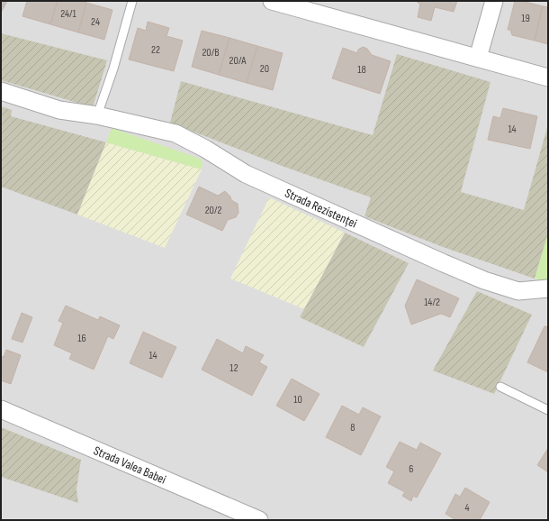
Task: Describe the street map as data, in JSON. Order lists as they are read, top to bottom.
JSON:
{
  "streets": {
    "street": ["Strada Rezistenței", "Strada Valea Babei"]
  },
  "house_numbers": [
    "24/1",
    "19",
    "24",
    "22",
    "20/B",
    "20/A",
    "20",
    "18",
    "14",
    "20/2",
    "14/2",
    "16",
    "14",
    "12",
    "10",
    "8",
    "6",
    "4"
  ]
}
